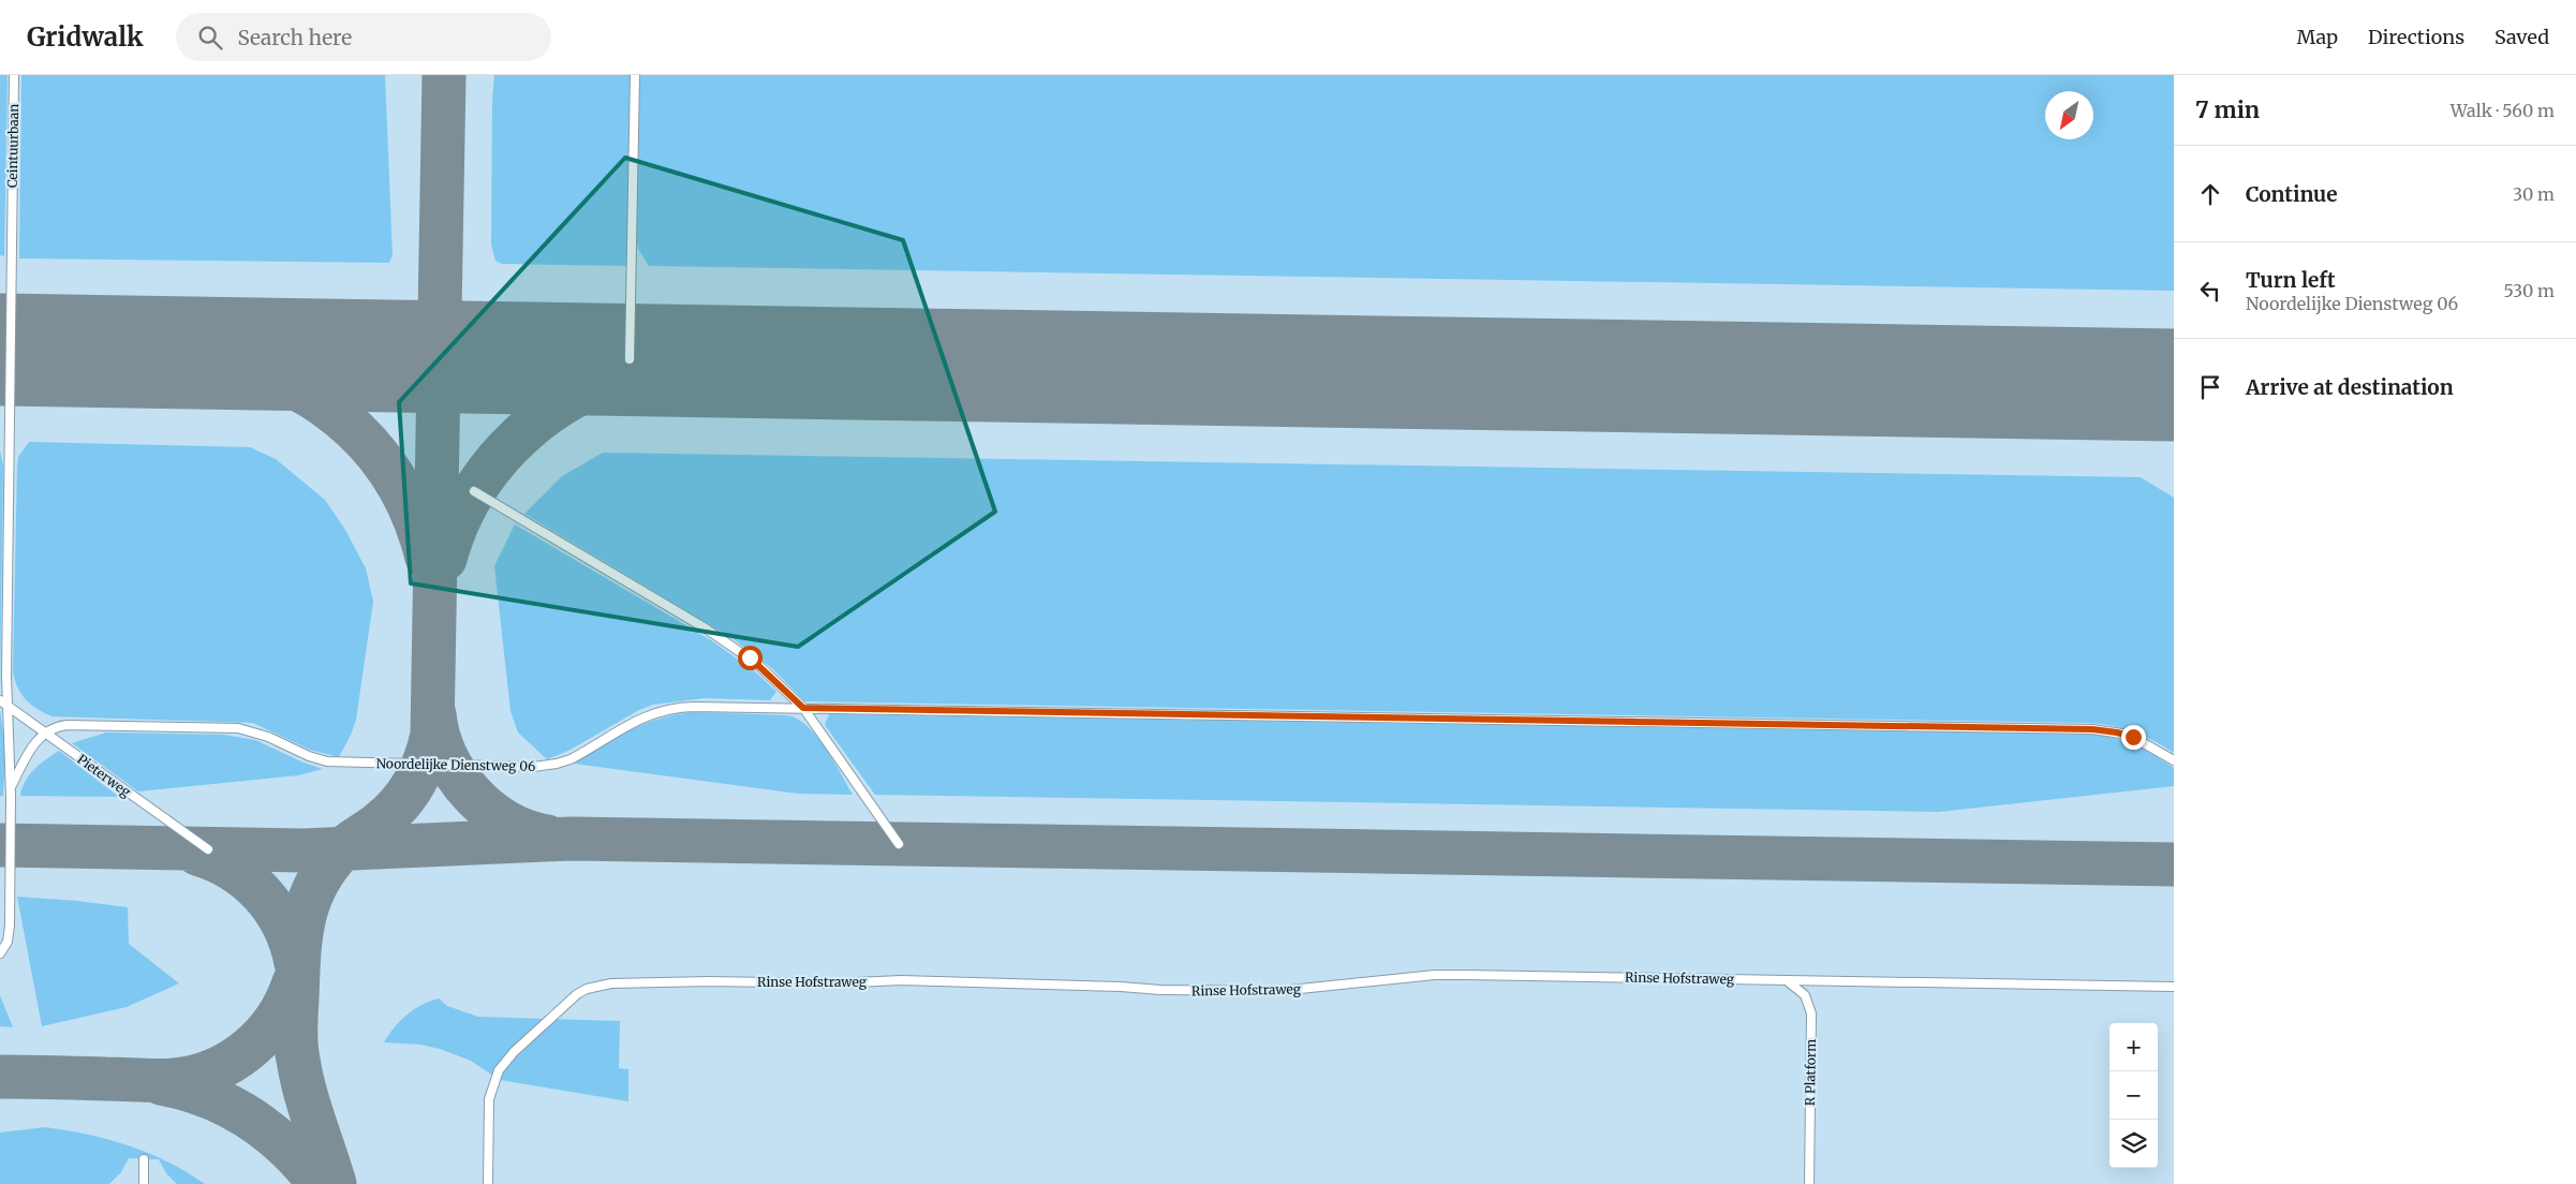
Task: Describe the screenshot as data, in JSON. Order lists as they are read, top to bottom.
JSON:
{
  "streets": {
    "lane": [
      "Ceintuurbaan",
      "Noordelijke Dienstweg 06",
      "Pieterweg",
      "Rinse Hofstraweg",
      "R Platform"
    ]
  },
  "crossings": [
    ["Ceintuurbaan", "Pieterweg"],
    ["Noordelijke Dienstweg 06", "Pieterweg"],
    ["Rinse Hofstraweg", "R Platform"]
  ],
  "north": "bottom left",
  "page": {
    "header": "Gridwalk",
    "search": "Search here",
    "nav": ["Map", "Directions", "Saved"],
    "heading": ["7 min", "Walk · 560 m"],
    "list": [
      ["Continue", "30 m"],
      ["Turn left", "Noordelijke Dienstweg 06", "530 m"],
      "Arrive at destination"
    ],
    "map_buttons": ["+", "−"]
  }
}
